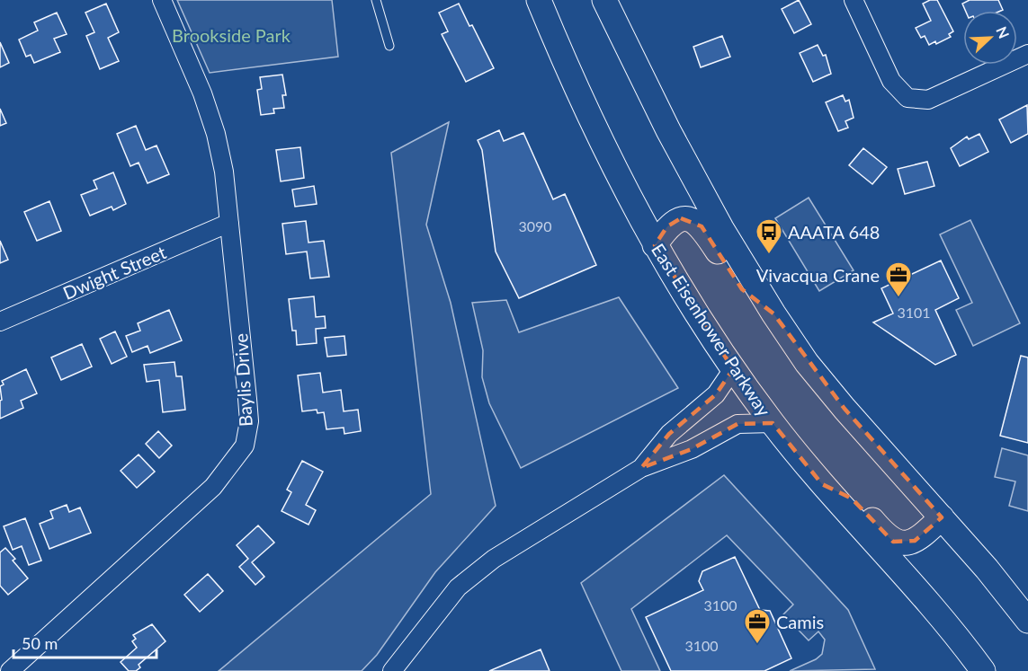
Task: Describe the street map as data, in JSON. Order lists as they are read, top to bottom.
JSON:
{
  "streets": {
    "main road": ["East Eisenhower Parkway"],
    "street": ["Dwight Street", "Baylis Drive"]
  },
  "crossings": [
    ["Dwight Street", "Baylis Drive"]
  ],
  "parks": ["Brookside Park"],
  "places": {
    "bus stop": ["AAATA 648"],
    "office": ["Vivacqua Crane", "Camis"]
  },
  "house_numbers": [
    "3090",
    "3101",
    "3100",
    "3100"
  ],
  "scale_bar": "50 m",
  "north": "top right"
}
